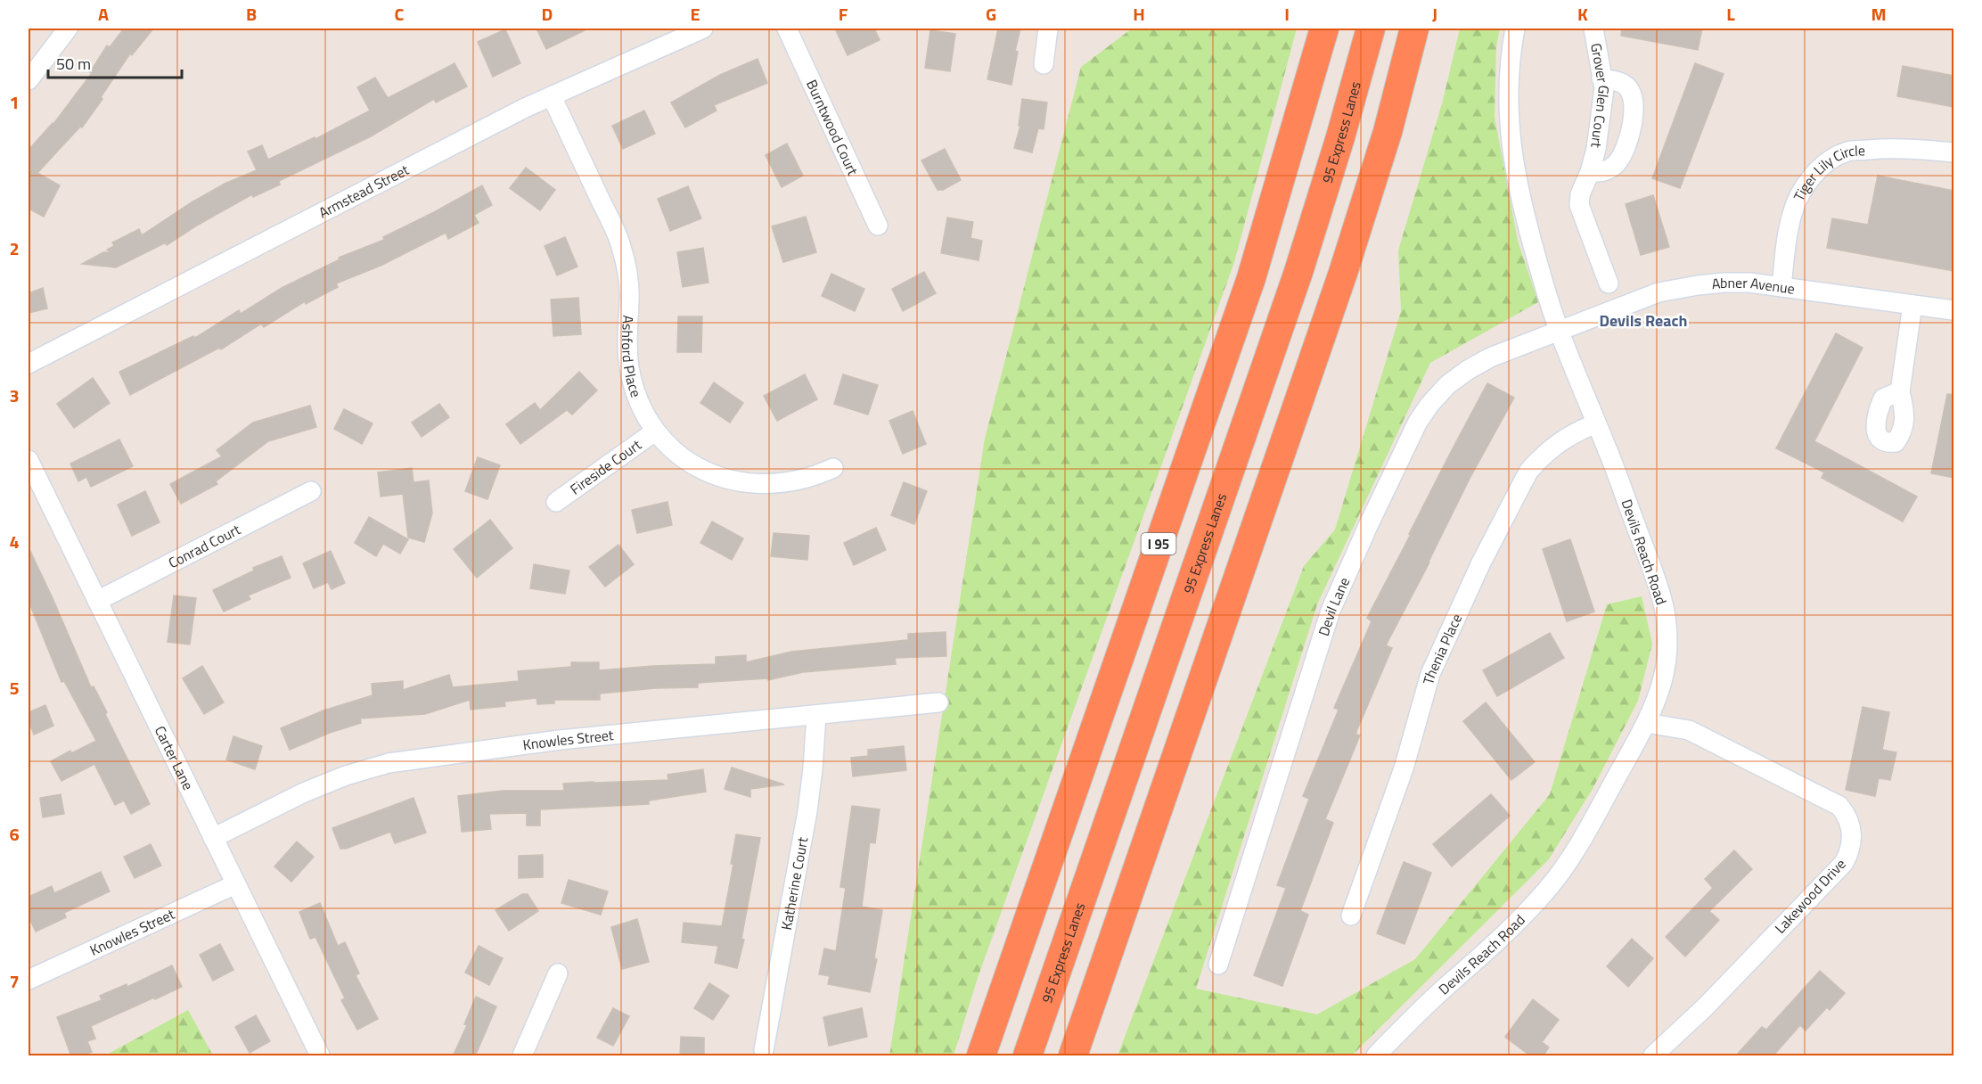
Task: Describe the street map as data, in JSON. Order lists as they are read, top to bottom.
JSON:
{
  "streets": {
    "highway": ["95 Express Lanes", "I 95"],
    "street": [
      "Grover Glen Court",
      "Burntwood Court",
      "Tiger Lily Circle",
      "Armstead Street",
      "Abner Avenue",
      "Ashford Place",
      "Fireside Court",
      "Conrad Court",
      "Devils Reach Road",
      "Devil Lane",
      "Thenia Place",
      "Knowles Street",
      "Carter Lane",
      "Katherine Court",
      "Lakewood Drive"
    ]
  },
  "crossings": [
    ["Tiger Lily Circle", "Abner Avenue"],
    ["Armstead Street", "Ashford Place"],
    ["Abner Avenue", "Devils Reach Road"],
    ["Abner Avenue", "Devil Lane"],
    ["Ashford Place", "Fireside Court"],
    ["Conrad Court", "Carter Lane"],
    ["Devils Reach Road", "Devil Lane"],
    ["Devils Reach Road", "Thenia Place"],
    ["Devils Reach Road", "Lakewood Drive"],
    ["Knowles Street", "Carter Lane"],
    ["Knowles Street", "Katherine Court"]
  ],
  "districts": ["Devils Reach"],
  "scale_bar": "50 m",
  "grid": {
    "columns": [
      "A",
      "B",
      "C",
      "D",
      "E",
      "F",
      "G",
      "H",
      "I",
      "J",
      "K",
      "L",
      "M"
    ],
    "rows": [
      "1",
      "2",
      "3",
      "4",
      "5",
      "6",
      "7"
    ]
  }
}
